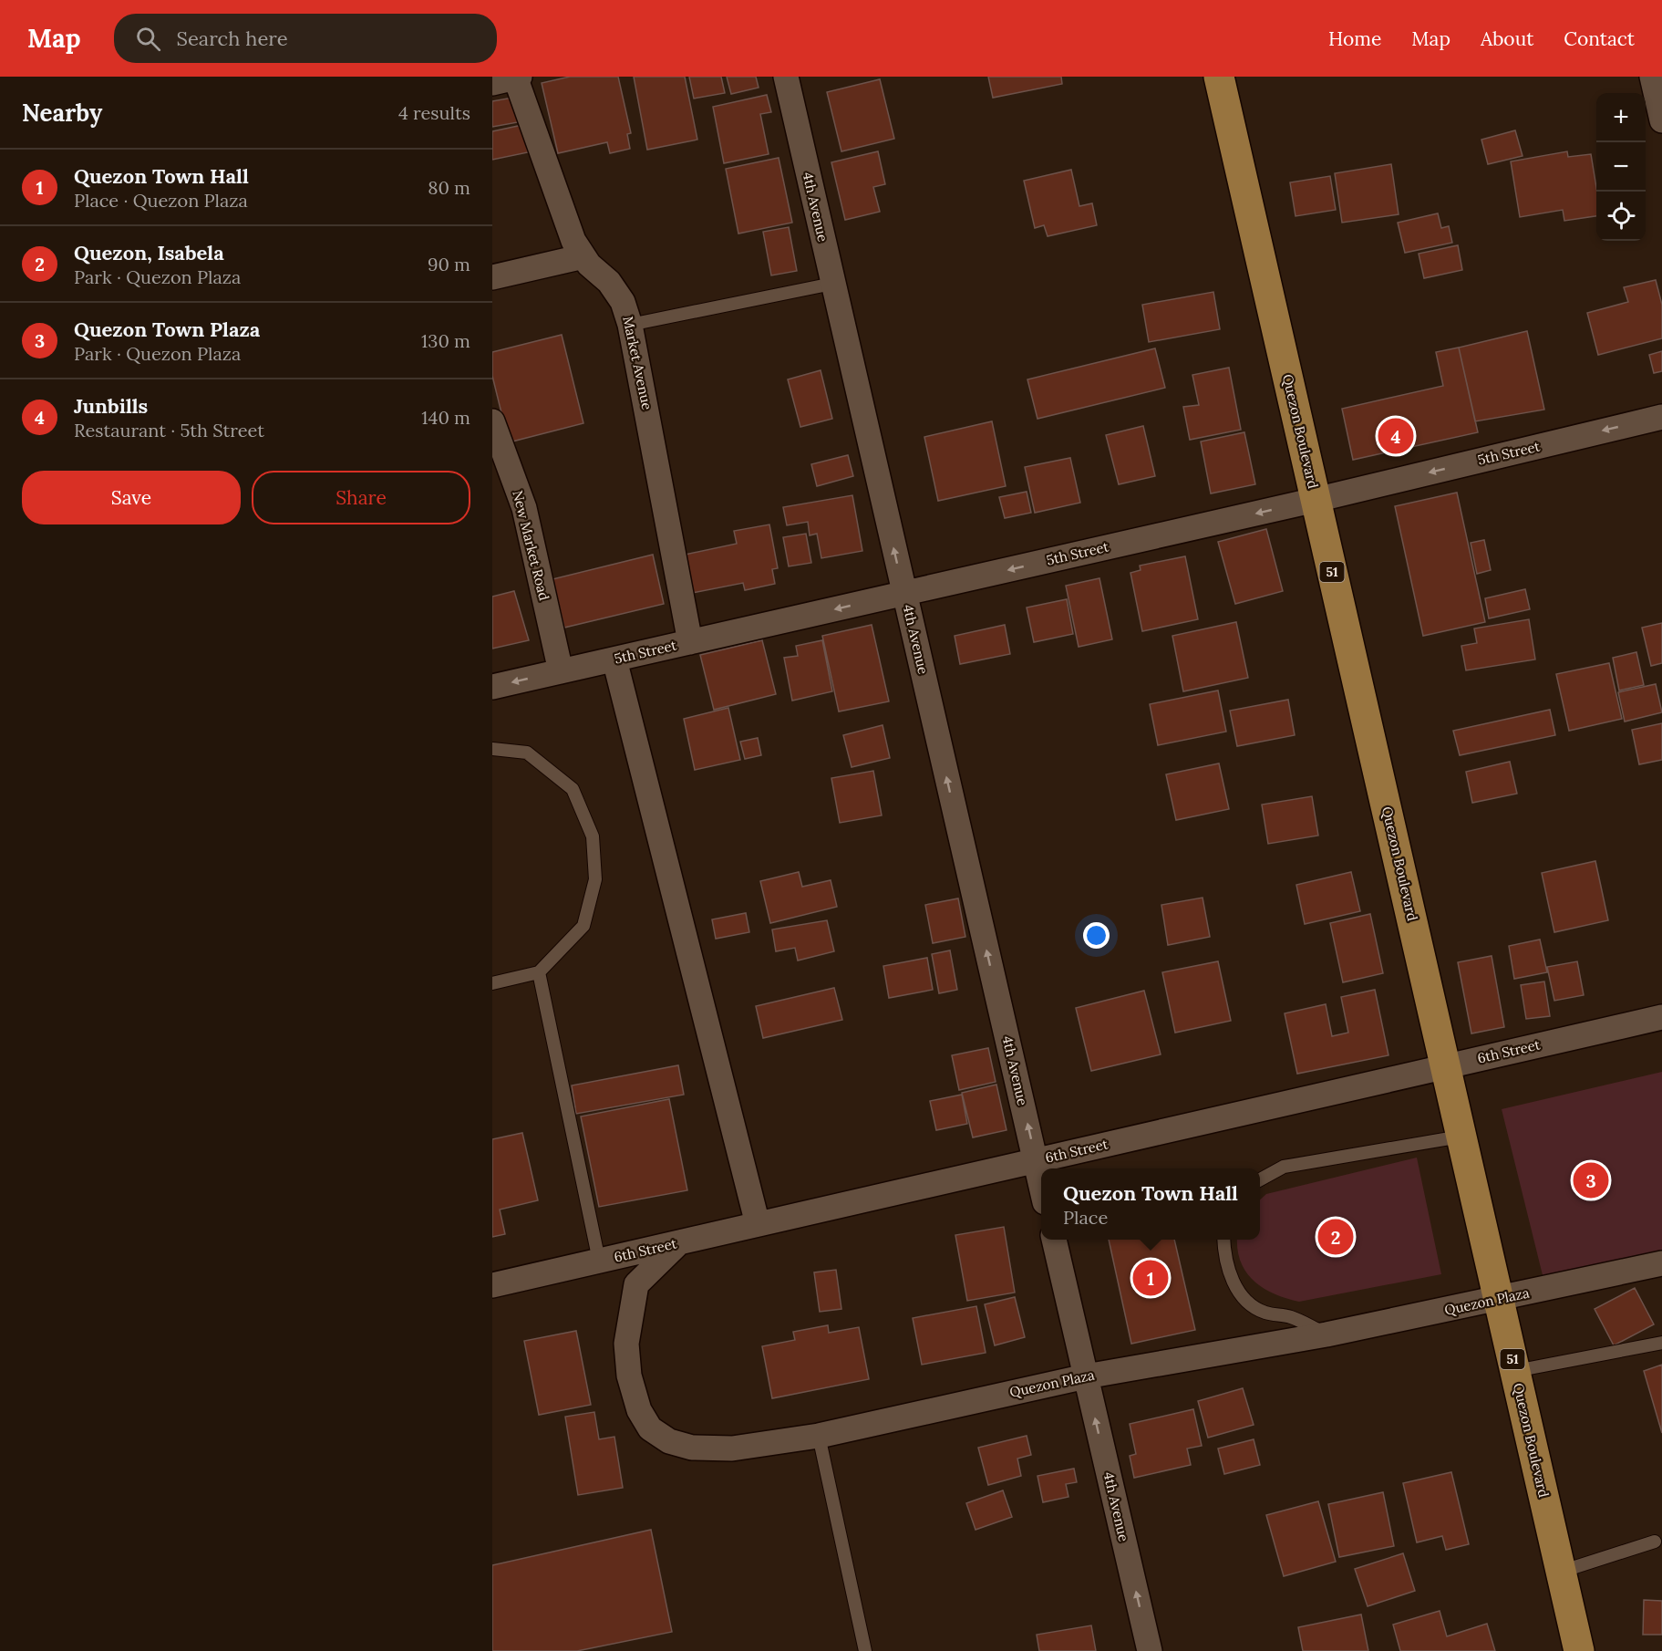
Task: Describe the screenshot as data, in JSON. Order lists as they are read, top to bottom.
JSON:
{
  "streets": {
    "highway": ["Quezon Boulevard", "51"],
    "street": [
      "4th Avenue",
      "Market Avenue",
      "5th Street",
      "New Market Road",
      "6th Street",
      "Quezon Plaza"
    ]
  },
  "crossings": [
    ["4th Avenue", "5th Street"],
    ["4th Avenue", "6th Street"],
    ["4th Avenue", "Quezon Plaza"],
    ["Market Avenue", "5th Street"],
    ["Quezon Boulevard", "5th Street"],
    ["Quezon Boulevard", "6th Street"],
    ["Quezon Boulevard", "Quezon Plaza"],
    ["5th Street", "New Market Road"],
    ["6th Street", "Quezon Plaza"]
  ],
  "one_way": ["4th Avenue", "5th Street"],
  "page": {
    "header": "Map",
    "search": "Search here",
    "nav": [
      "Home",
      "Map",
      "About",
      "Contact"
    ],
    "heading": ["Nearby", "4 results"],
    "map_buttons": ["+", "−"],
    "list": [
      {
        "mark": "1",
        "name": "Quezon Town Hall",
        "note": "Place · Quezon Plaza",
        "value": "80 m"
      },
      {
        "mark": "2",
        "name": "Quezon, Isabela",
        "note": "Park · Quezon Plaza",
        "value": "90 m"
      },
      {
        "mark": "3",
        "name": "Quezon Town Plaza",
        "note": "Park · Quezon Plaza",
        "value": "130 m"
      },
      {
        "mark": "4",
        "name": "Junbills",
        "note": "Restaurant · 5th Street",
        "value": "140 m"
      }
    ],
    "pins": [
      "4",
      "3",
      "2",
      "1"
    ],
    "buttons": ["Save", "Share"],
    "popup": ["Quezon Town Hall", "Place"]
  }
}
